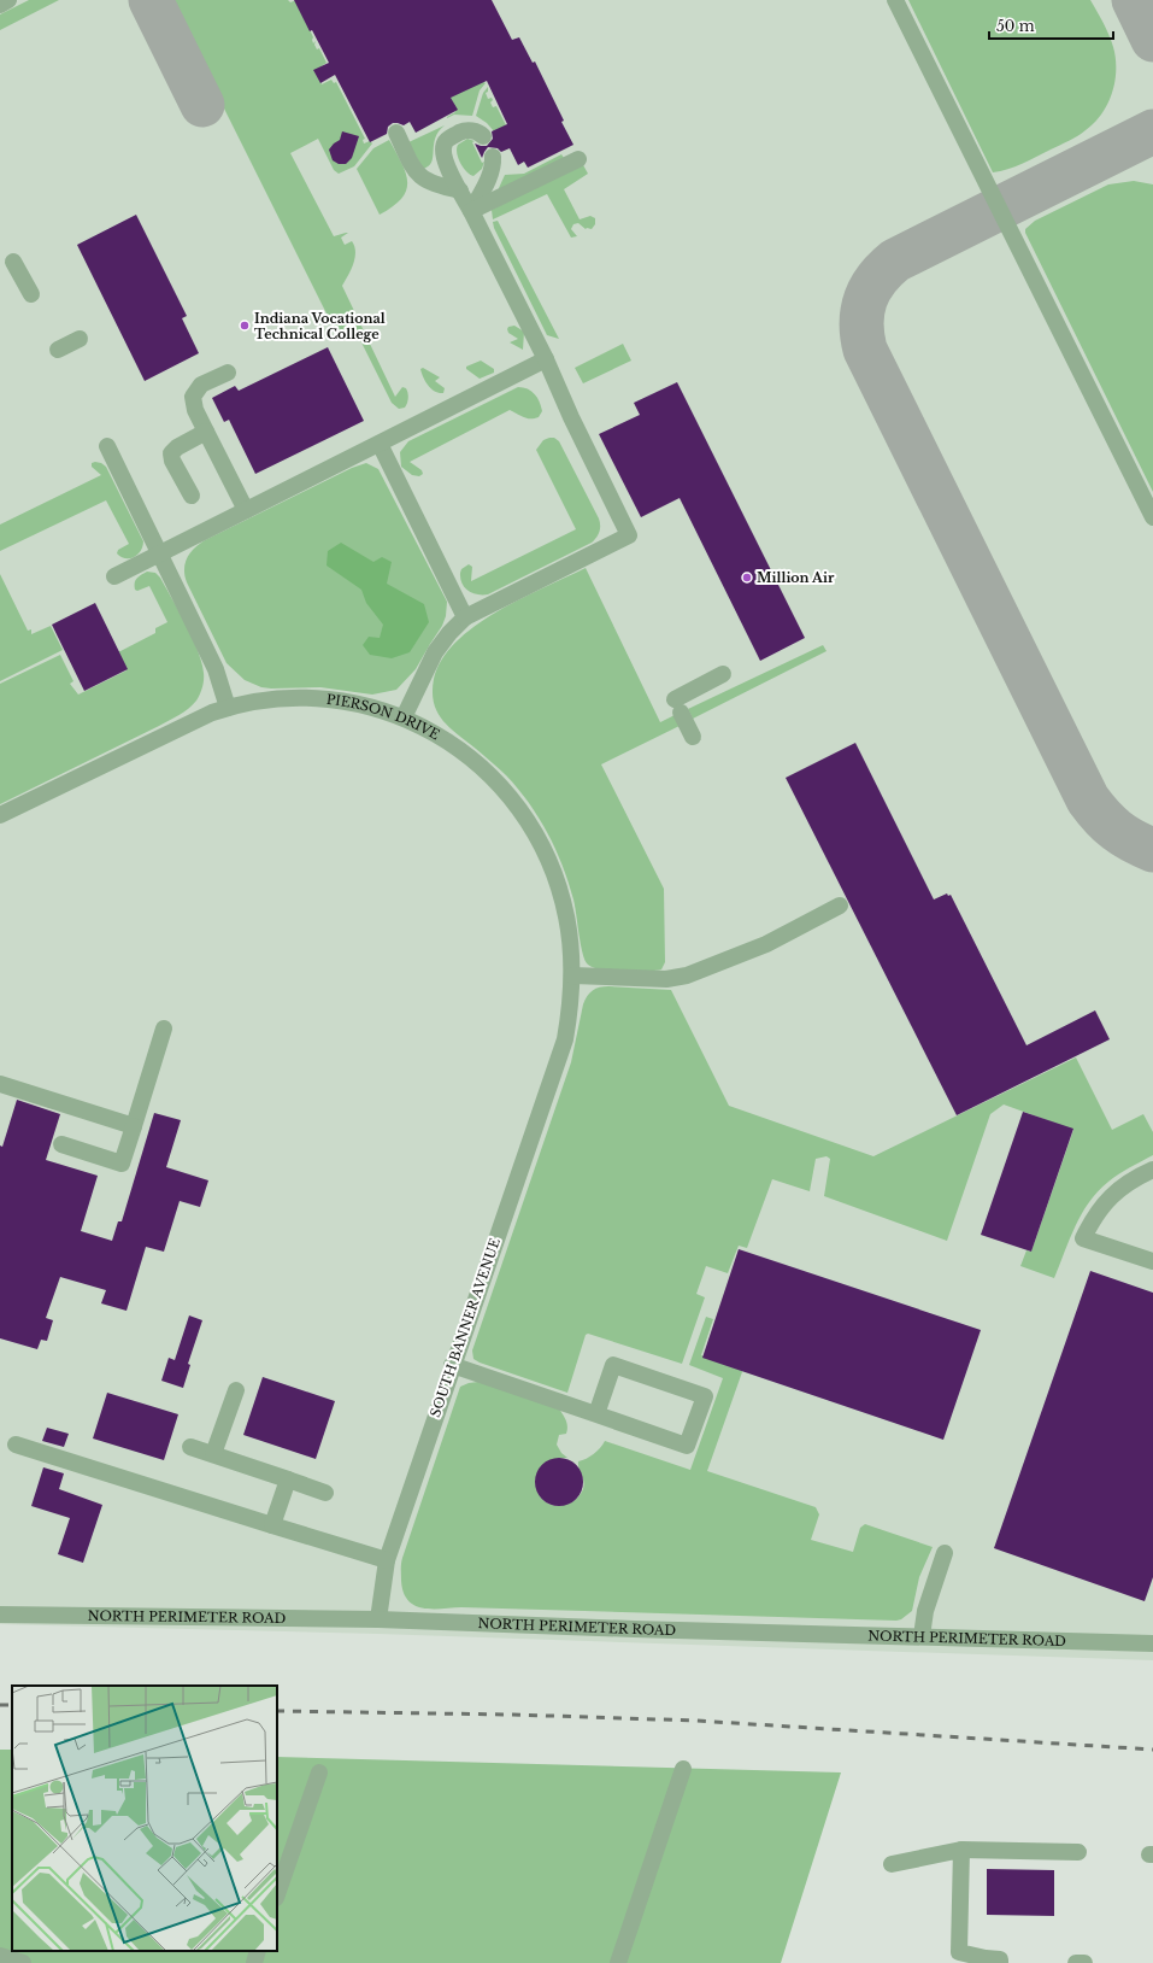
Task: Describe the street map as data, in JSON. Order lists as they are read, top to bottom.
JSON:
{
  "streets": {
    "street": ["PIERSON DRIVE", "SOUTH BANNER AVENUE", "NORTH PERIMETER ROAD"]
  },
  "crossings": [
    ["PIERSON DRIVE", "SOUTH BANNER AVENUE"],
    ["SOUTH BANNER AVENUE", "NORTH PERIMETER ROAD"]
  ],
  "places": ["Indiana Vocational Technical College", "Million Air"],
  "scale_bar": "50 m"
}
